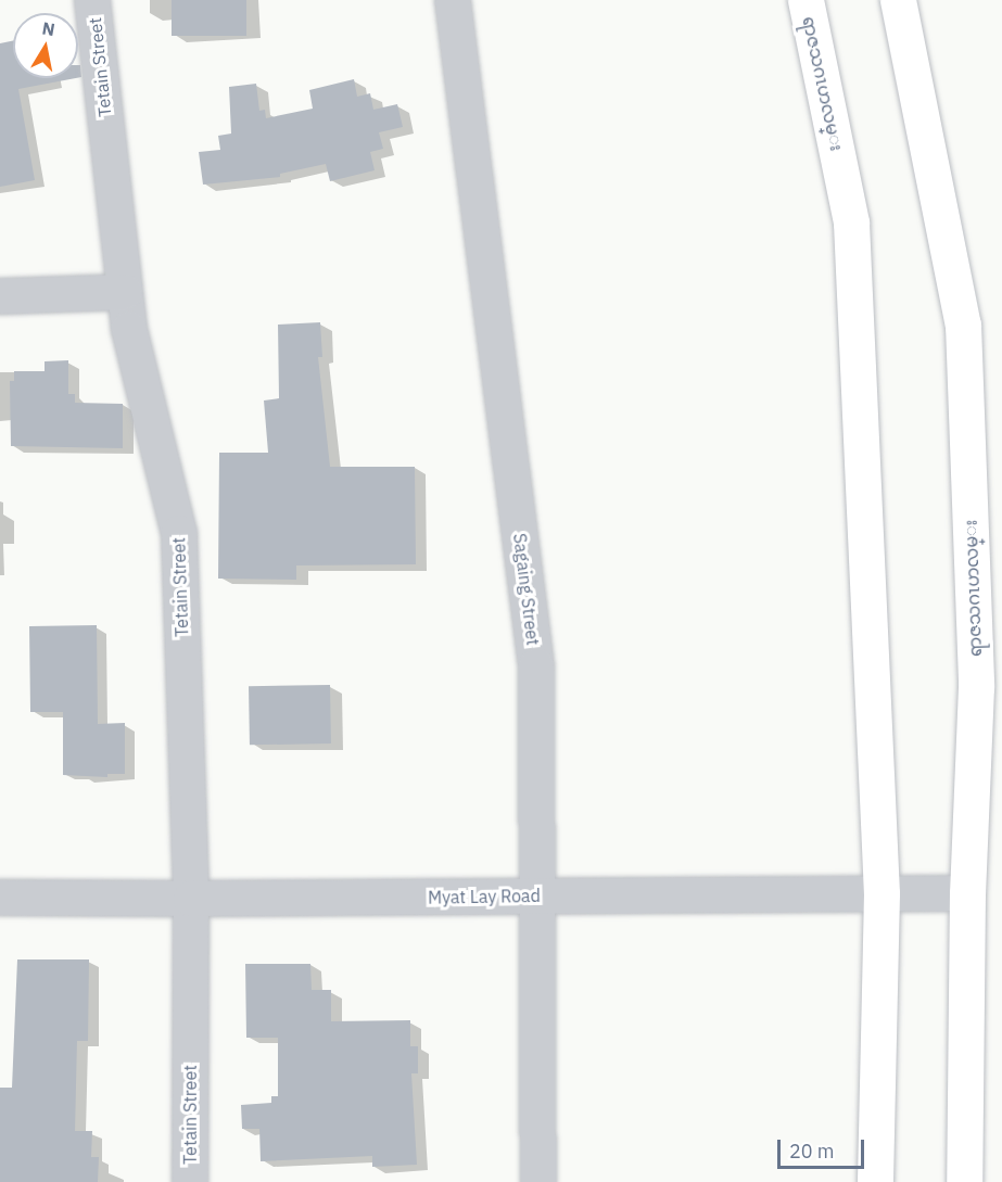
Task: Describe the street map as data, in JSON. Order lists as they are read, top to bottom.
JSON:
{
  "streets": {
    "main road": ["ရာဇသဂၤဟလမ္း"],
    "street": ["Tetain Street", "Sagaing Street", "Myat Lay Road"]
  },
  "crossings": [
    ["Tetain Street", "Myat Lay Road"],
    ["ရာဇသဂၤဟလမ္း", "Myat Lay Road"],
    ["Sagaing Street", "Myat Lay Road"]
  ],
  "scale_bar": "20 m",
  "north": "top"
}
